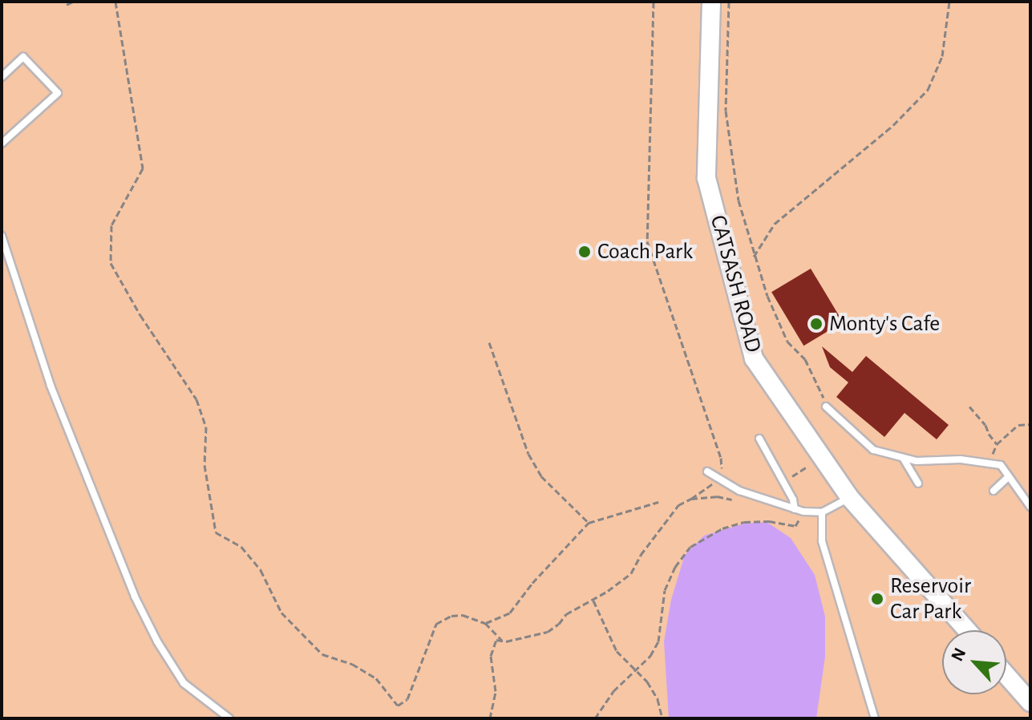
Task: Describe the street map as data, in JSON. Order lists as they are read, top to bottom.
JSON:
{
  "streets": {
    "street": ["CATSASH ROAD"]
  },
  "places": ["Coach Park", "Monty's Cafe", "Reservoir Car Park"],
  "north": "top left"
}
